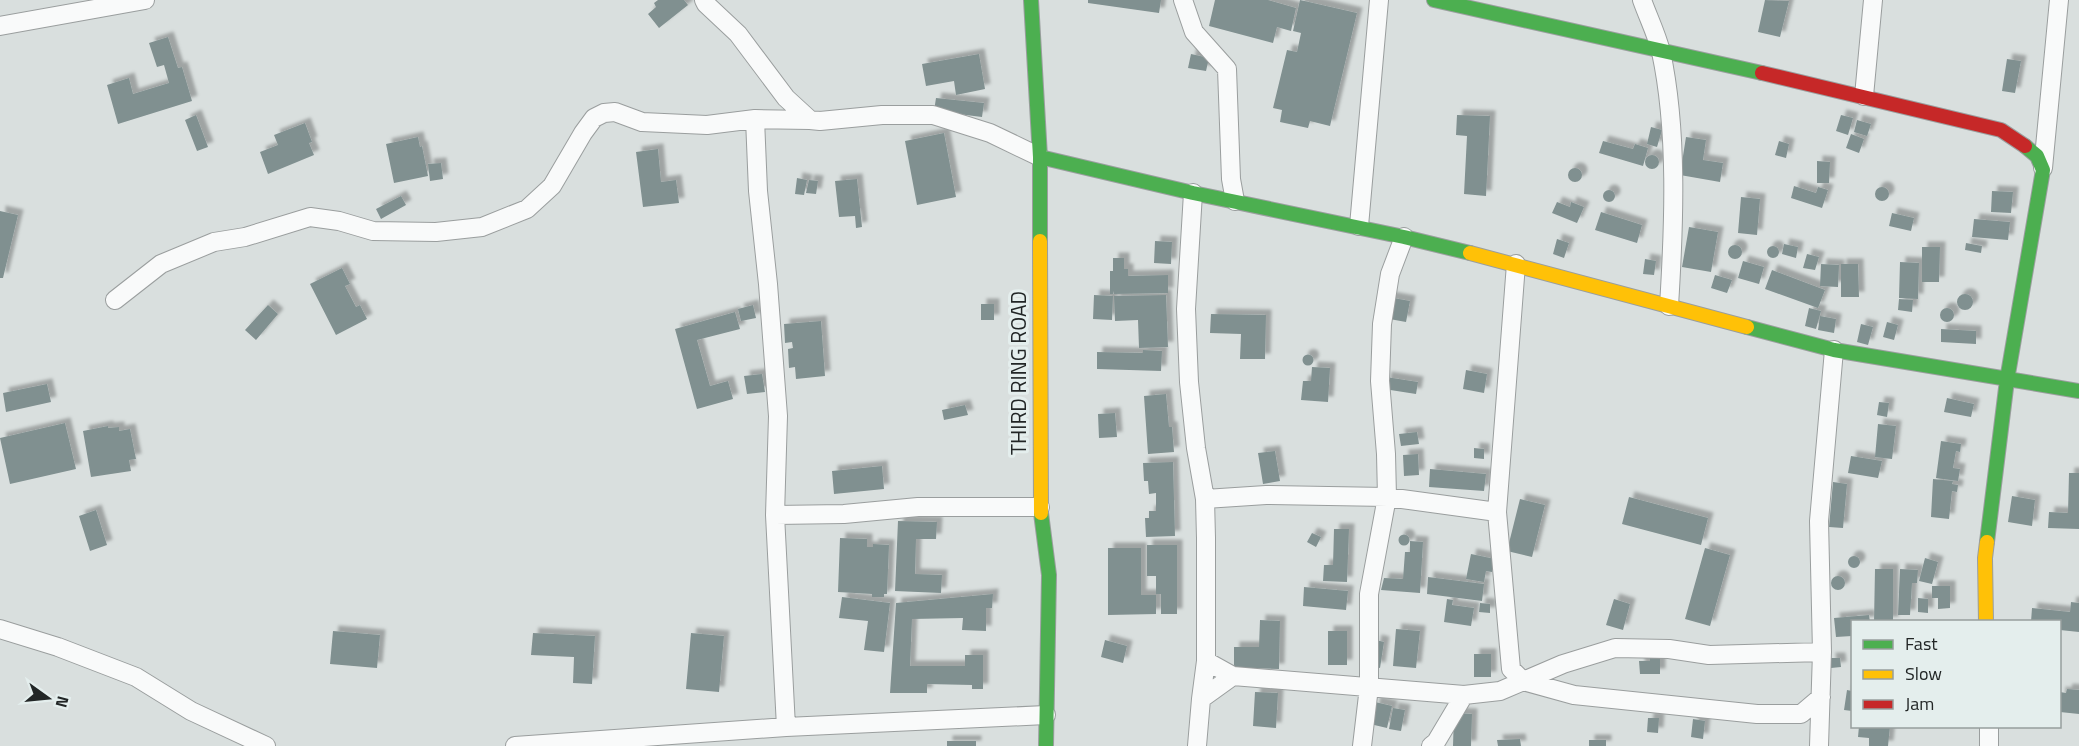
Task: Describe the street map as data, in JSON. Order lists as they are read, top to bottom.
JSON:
{
  "streets": {
    "street": ["THIRD RING ROAD"]
  },
  "legend": ["Fast", "Slow", "Jam"],
  "north": "right"
}
